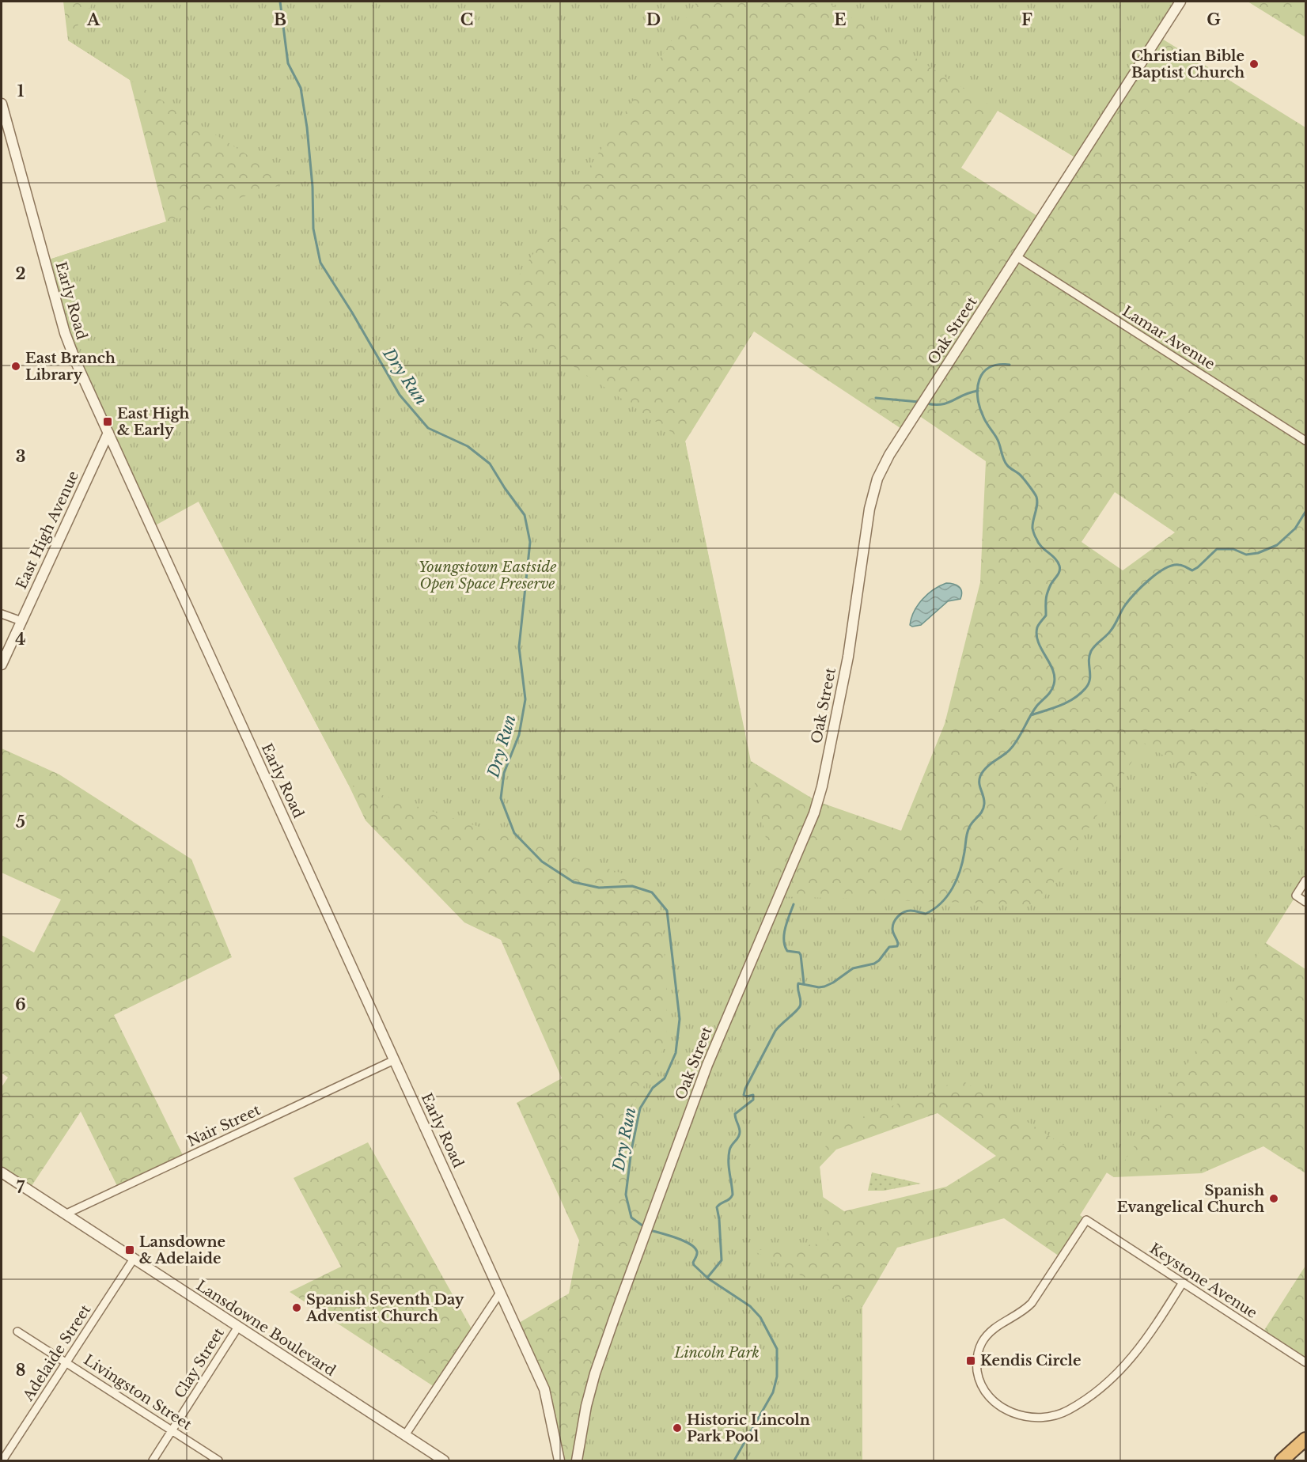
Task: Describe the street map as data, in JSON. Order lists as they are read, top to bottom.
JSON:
{
  "streets": {
    "street": [
      "Early Road",
      "Oak Street",
      "Lamar Avenue",
      "East High Avenue",
      "Nair Street",
      "Keystone Avenue",
      "Lansdowne Boulevard",
      "Adelaide Street",
      "Clay Street",
      "Livingston Street"
    ]
  },
  "crossings": [
    ["Early Road", "East High Avenue"],
    ["Early Road", "Nair Street"],
    ["Oak Street", "Lamar Avenue"],
    ["Nair Street", "Lansdowne Boulevard"],
    ["Lansdowne Boulevard", "Adelaide Street"],
    ["Lansdowne Boulevard", "Clay Street"],
    ["Adelaide Street", "Livingston Street"],
    ["Clay Street", "Livingston Street"]
  ],
  "water": ["Dry Run"],
  "parks": ["Youngstown Eastside Open Space Preserve", "Lincoln Park"],
  "places": {
    "other": [
      "Christian Bible Baptist Church",
      "East Branch Library",
      "Spanish Evangelical Church",
      "Spanish Seventh Day Adventist Church",
      "Historic Lincoln Park Pool"
    ],
    "transit": ["East High & Early", "Lansdowne & Adelaide", "Kendis Circle"]
  },
  "grid": {
    "columns": [
      "A",
      "B",
      "C",
      "D",
      "E",
      "F",
      "G"
    ],
    "rows": [
      "1",
      "2",
      "3",
      "4",
      "5",
      "6",
      "7",
      "8"
    ]
  }
}
